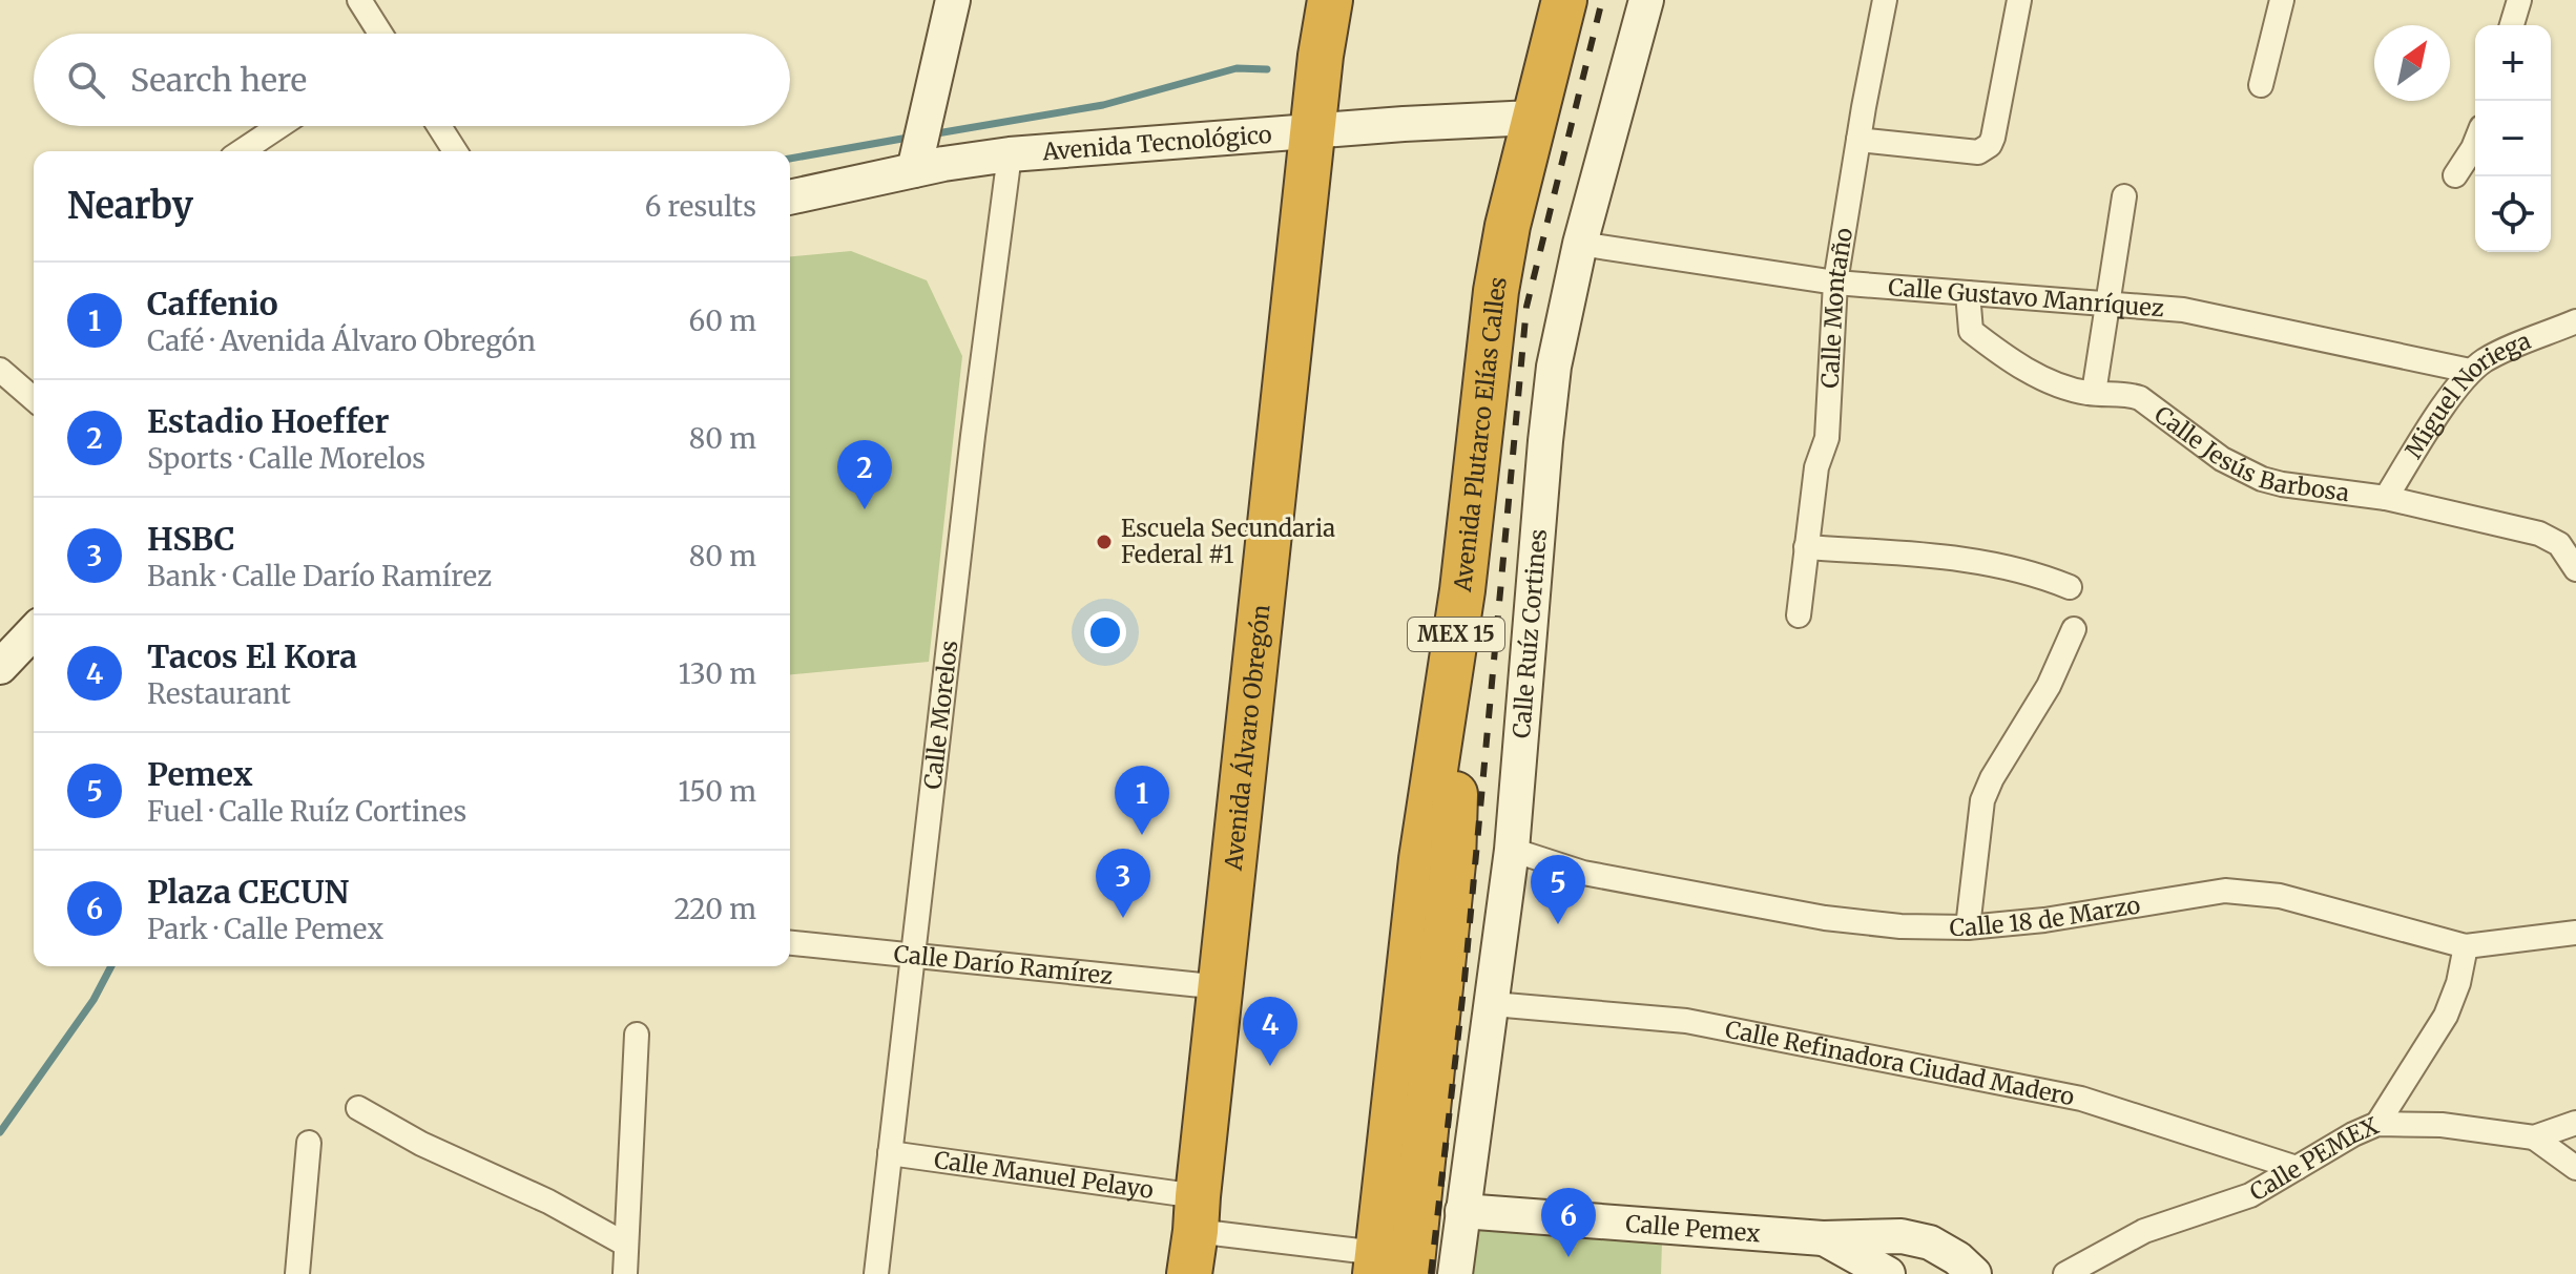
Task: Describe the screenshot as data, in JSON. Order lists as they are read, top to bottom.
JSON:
{
  "streets": {
    "highway": ["Avenida Plutarco Elías Calles", "MEX 15", "Avenida Álvaro Obregón"],
    "street": [
      "Avenida Tecnológico",
      "Calle Gustavo Manríquez",
      "Calle Montaño",
      "Miguel Noriega",
      "Calle Jesús Barbosa",
      "Calle Ruíz Cortines",
      "Calle Morelos",
      "Calle 18 de Marzo",
      "Calle Darío Ramírez",
      "Calle Refinadora Ciudad Madero",
      "Calle PEMEX",
      "Calle Manuel Pelayo",
      "Calle Pemex"
    ]
  },
  "crossings": [
    ["Avenida Tecnológico", "Avenida Plutarco Elías Calles"],
    ["Avenida Tecnológico", "Calle Morelos"],
    ["Avenida Tecnológico", "Avenida Álvaro Obregón"],
    ["Calle Gustavo Manríquez", "Calle Montaño"],
    ["Calle Gustavo Manríquez", "Miguel Noriega"],
    ["Calle Gustavo Manríquez", "Calle Jesús Barbosa"],
    ["Calle Gustavo Manríquez", "Calle Ruíz Cortines"],
    ["Miguel Noriega", "Calle Jesús Barbosa"],
    ["Avenida Plutarco Elías Calles", "Calle Manuel Pelayo"],
    ["Calle Ruíz Cortines", "Calle 18 de Marzo"],
    ["Calle Ruíz Cortines", "Calle Refinadora Ciudad Madero"],
    ["Calle Ruíz Cortines", "Calle Pemex"],
    ["Calle Morelos", "Calle Darío Ramírez"],
    ["Calle Morelos", "Calle Manuel Pelayo"],
    ["Avenida Álvaro Obregón", "Calle Darío Ramírez"],
    ["Avenida Álvaro Obregón", "Calle Manuel Pelayo"],
    ["Calle Refinadora Ciudad Madero", "Calle PEMEX"]
  ],
  "places": ["Escuela Secundaria Federal #1"],
  "north": "top right",
  "page": {
    "map_buttons": ["+", "−"],
    "search": "Search here",
    "heading": ["Nearby", "6 results"],
    "list": [
      {
        "mark": "1",
        "name": "Caffenio",
        "note": "Café · Avenida Álvaro Obregón",
        "value": "60 m"
      },
      {
        "mark": "2",
        "name": "Estadio Hoeffer",
        "note": "Sports · Calle Morelos",
        "value": "80 m"
      },
      {
        "mark": "3",
        "name": "HSBC",
        "note": "Bank · Calle Darío Ramírez",
        "value": "80 m"
      },
      {
        "mark": "4",
        "name": "Tacos El Kora",
        "note": "Restaurant",
        "value": "130 m"
      },
      {
        "mark": "5",
        "name": "Pemex",
        "note": "Fuel · Calle Ruíz Cortines",
        "value": "150 m"
      },
      {
        "mark": "6",
        "name": "Plaza CECUN",
        "note": "Park · Calle Pemex",
        "value": "220 m"
      }
    ],
    "pins": [
      "2",
      "1",
      "3",
      "5",
      "4",
      "6"
    ]
  }
}
